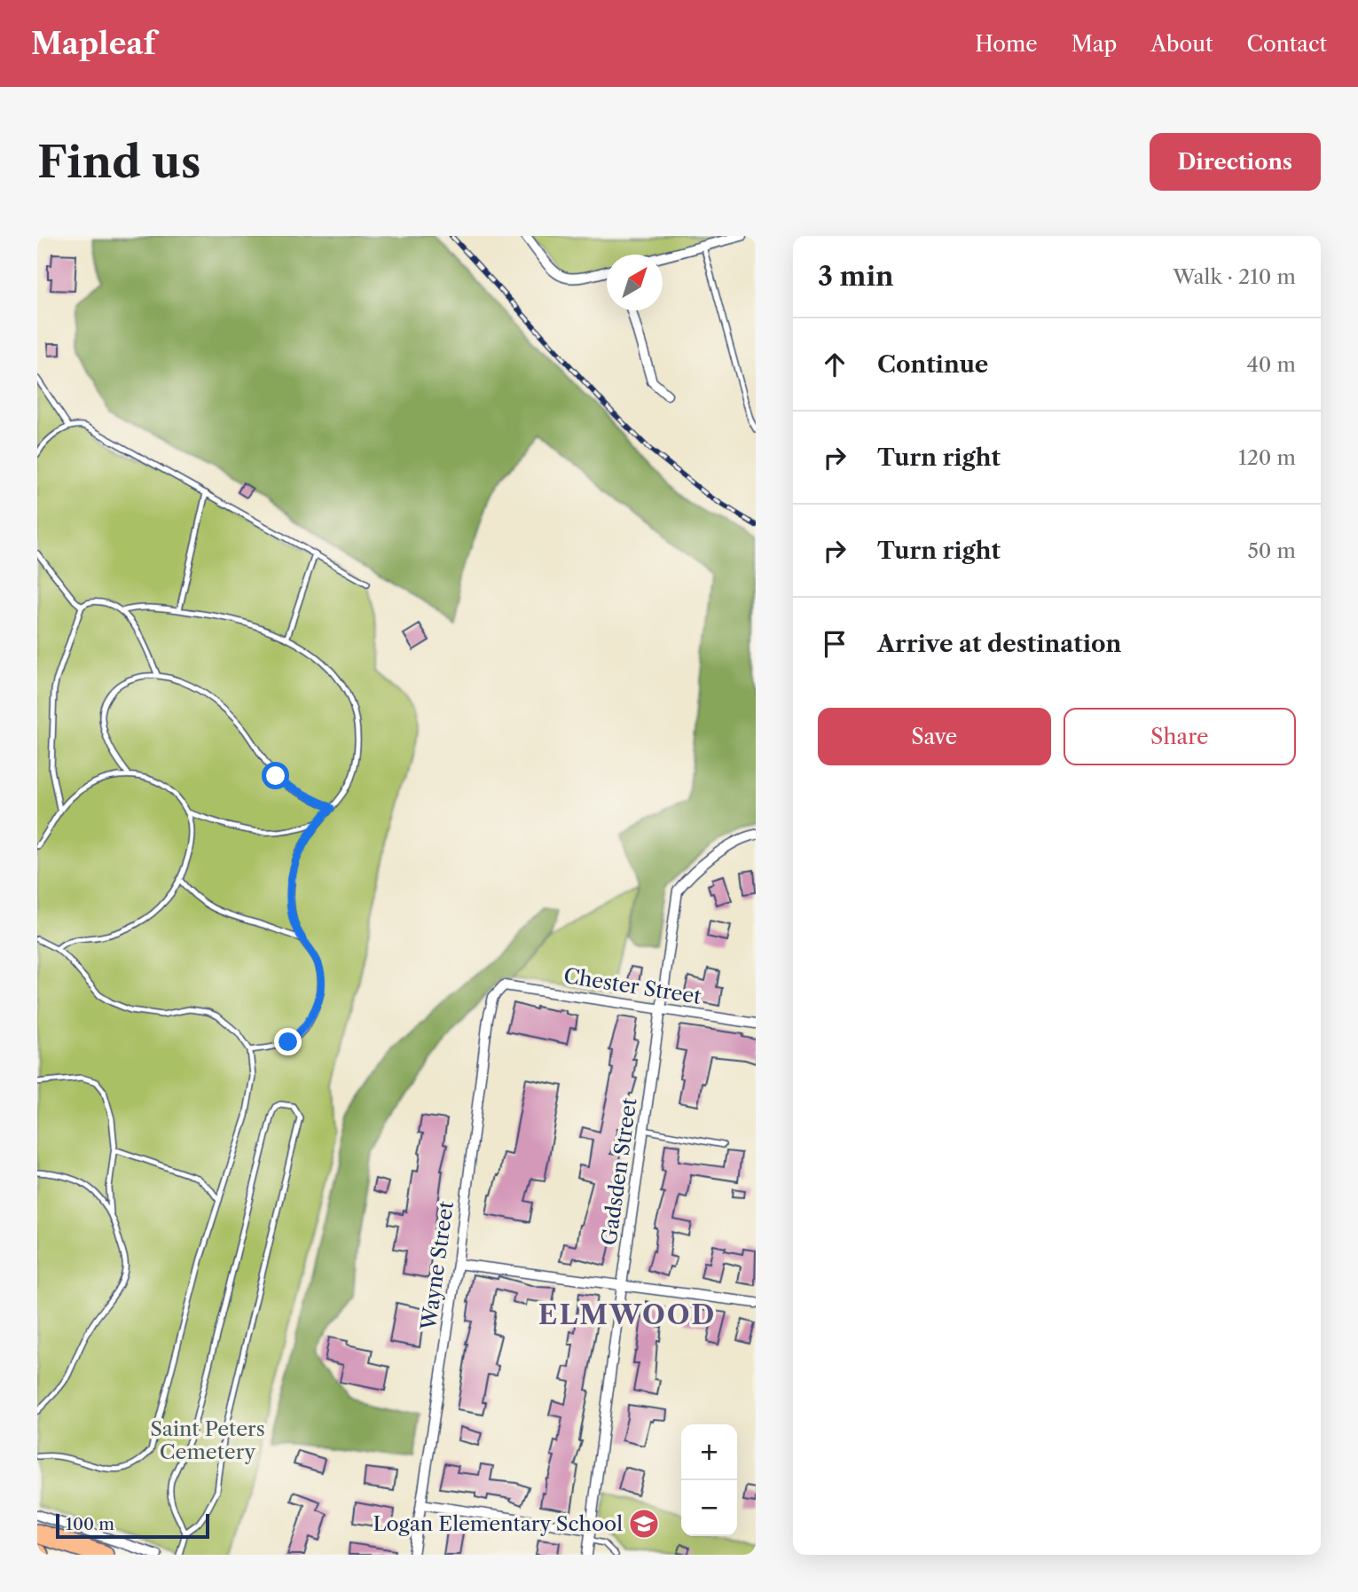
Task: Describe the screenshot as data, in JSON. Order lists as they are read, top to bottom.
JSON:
{
  "streets": {
    "street": ["Chester Street", "Gadsden Street", "Wayne Street"]
  },
  "crossings": [
    ["Chester Street", "Gadsden Street"],
    ["Chester Street", "Wayne Street"]
  ],
  "districts": ["ELMWOOD"],
  "parks": ["Saint Peters Cemetery"],
  "places": {
    "school or university": ["Logan Elementary School"]
  },
  "scale_bar": "100 m",
  "north": "top right",
  "page": {
    "header": "Mapleaf",
    "nav": [
      "Home",
      "Map",
      "About",
      "Contact"
    ],
    "buttons": [
      "Directions",
      ["Save", "Share"]
    ],
    "title": "Find us",
    "heading": ["3 min", "Walk · 210 m"],
    "list": [
      ["Continue", "40 m"],
      ["Turn right", "120 m"],
      ["Turn right", "50 m"],
      "Arrive at destination"
    ],
    "map_buttons": ["+", "−"],
    "scale": "100 m"
  }
}
